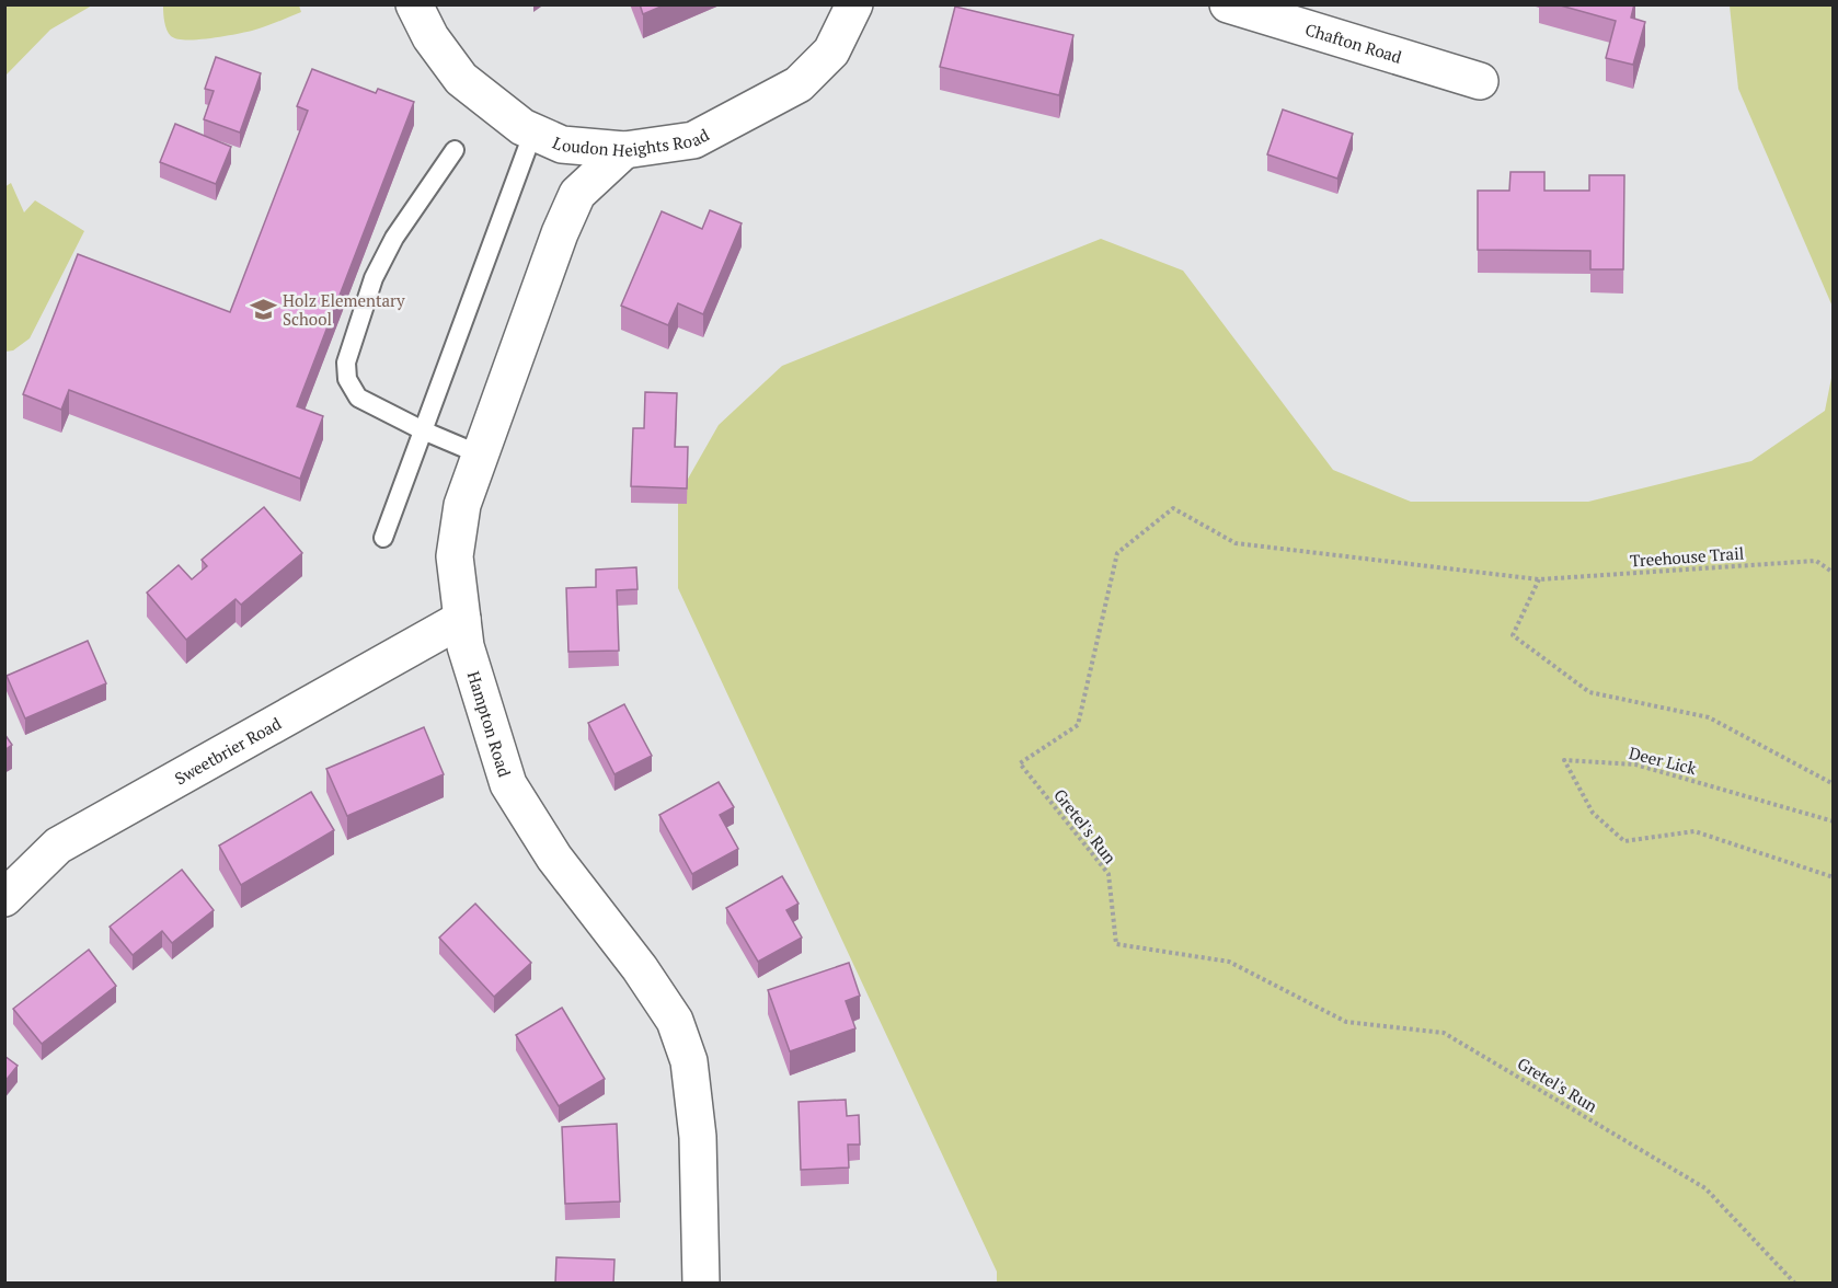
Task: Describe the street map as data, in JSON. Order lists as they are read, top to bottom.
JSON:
{
  "streets": {
    "street": [
      "Chafton Road",
      "Loudon Heights Road",
      "Hampton Road",
      "Sweetbrier Road"
    ],
    "path": ["Treehouse Trail", "Deer Lick", "Gretel's Run"]
  },
  "crossings": [
    ["Loudon Heights Road", "Hampton Road"],
    ["Treehouse Trail", "Gretel's Run"],
    ["Hampton Road", "Sweetbrier Road"]
  ],
  "places": {
    "school or university": ["Holz Elementary School"]
  }
}
